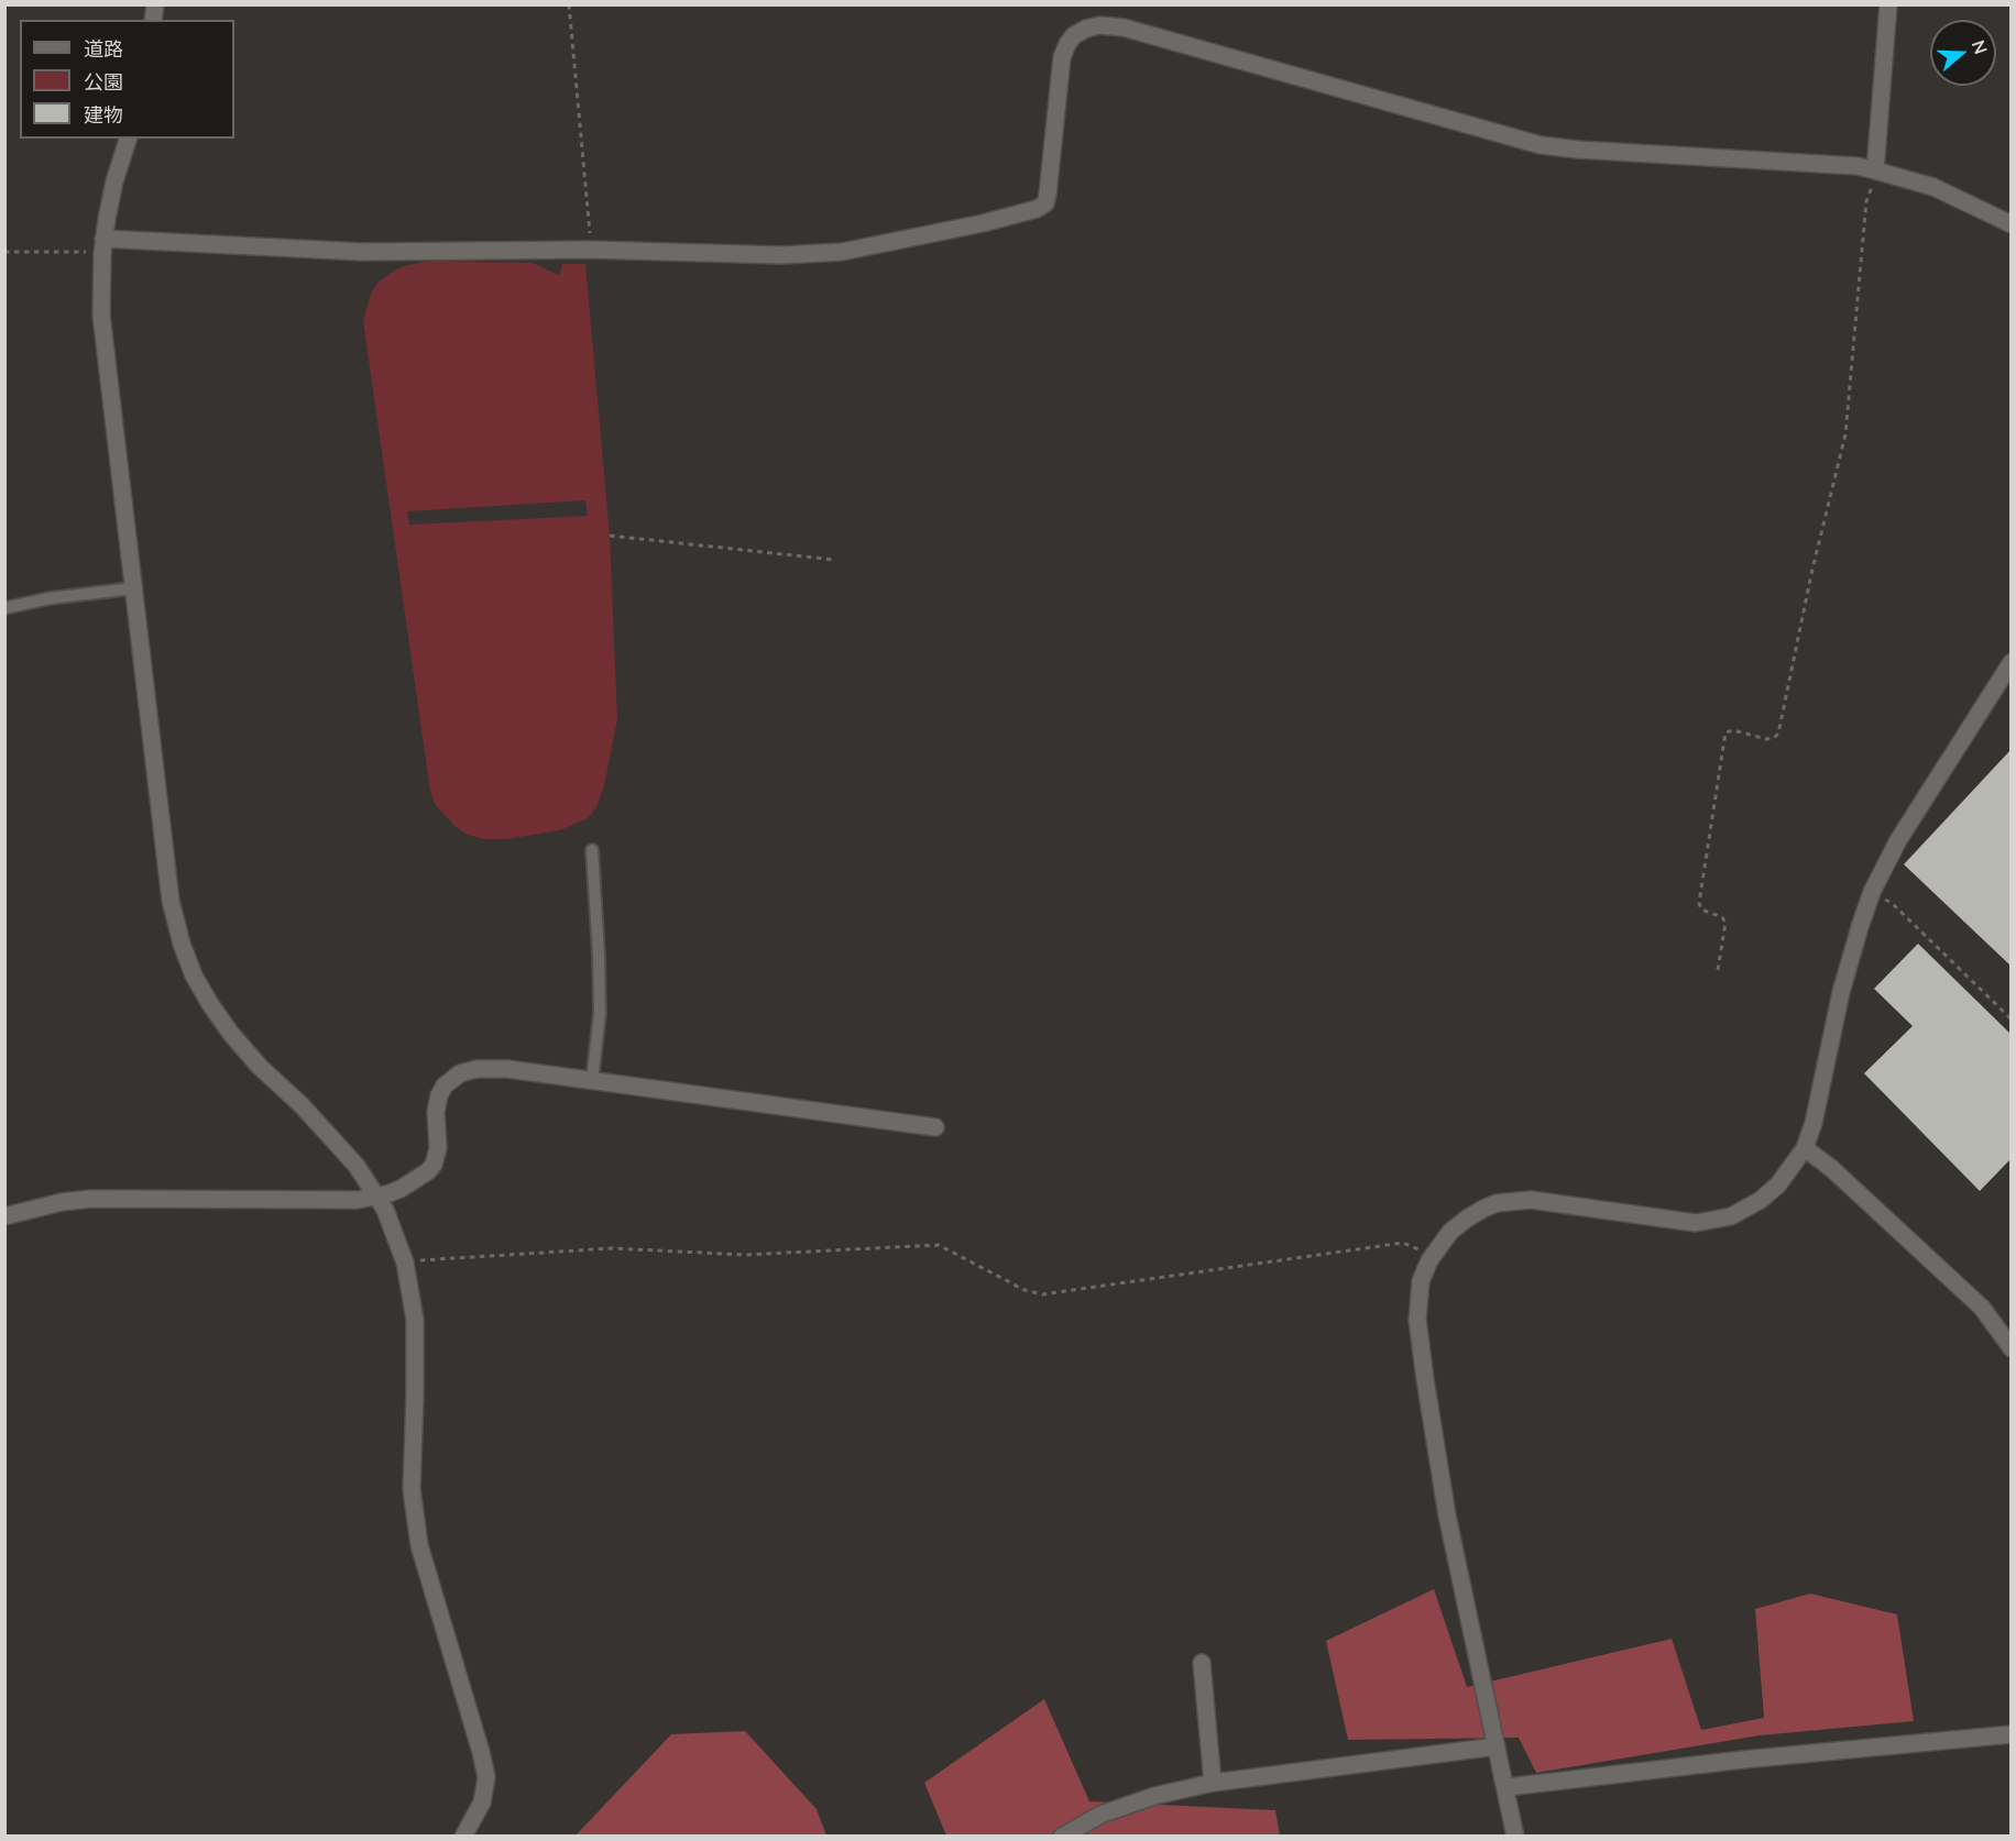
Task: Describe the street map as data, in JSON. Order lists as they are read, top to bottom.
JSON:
{
  "legend": ["道路", "公園", "建物"],
  "north": "right"
}
